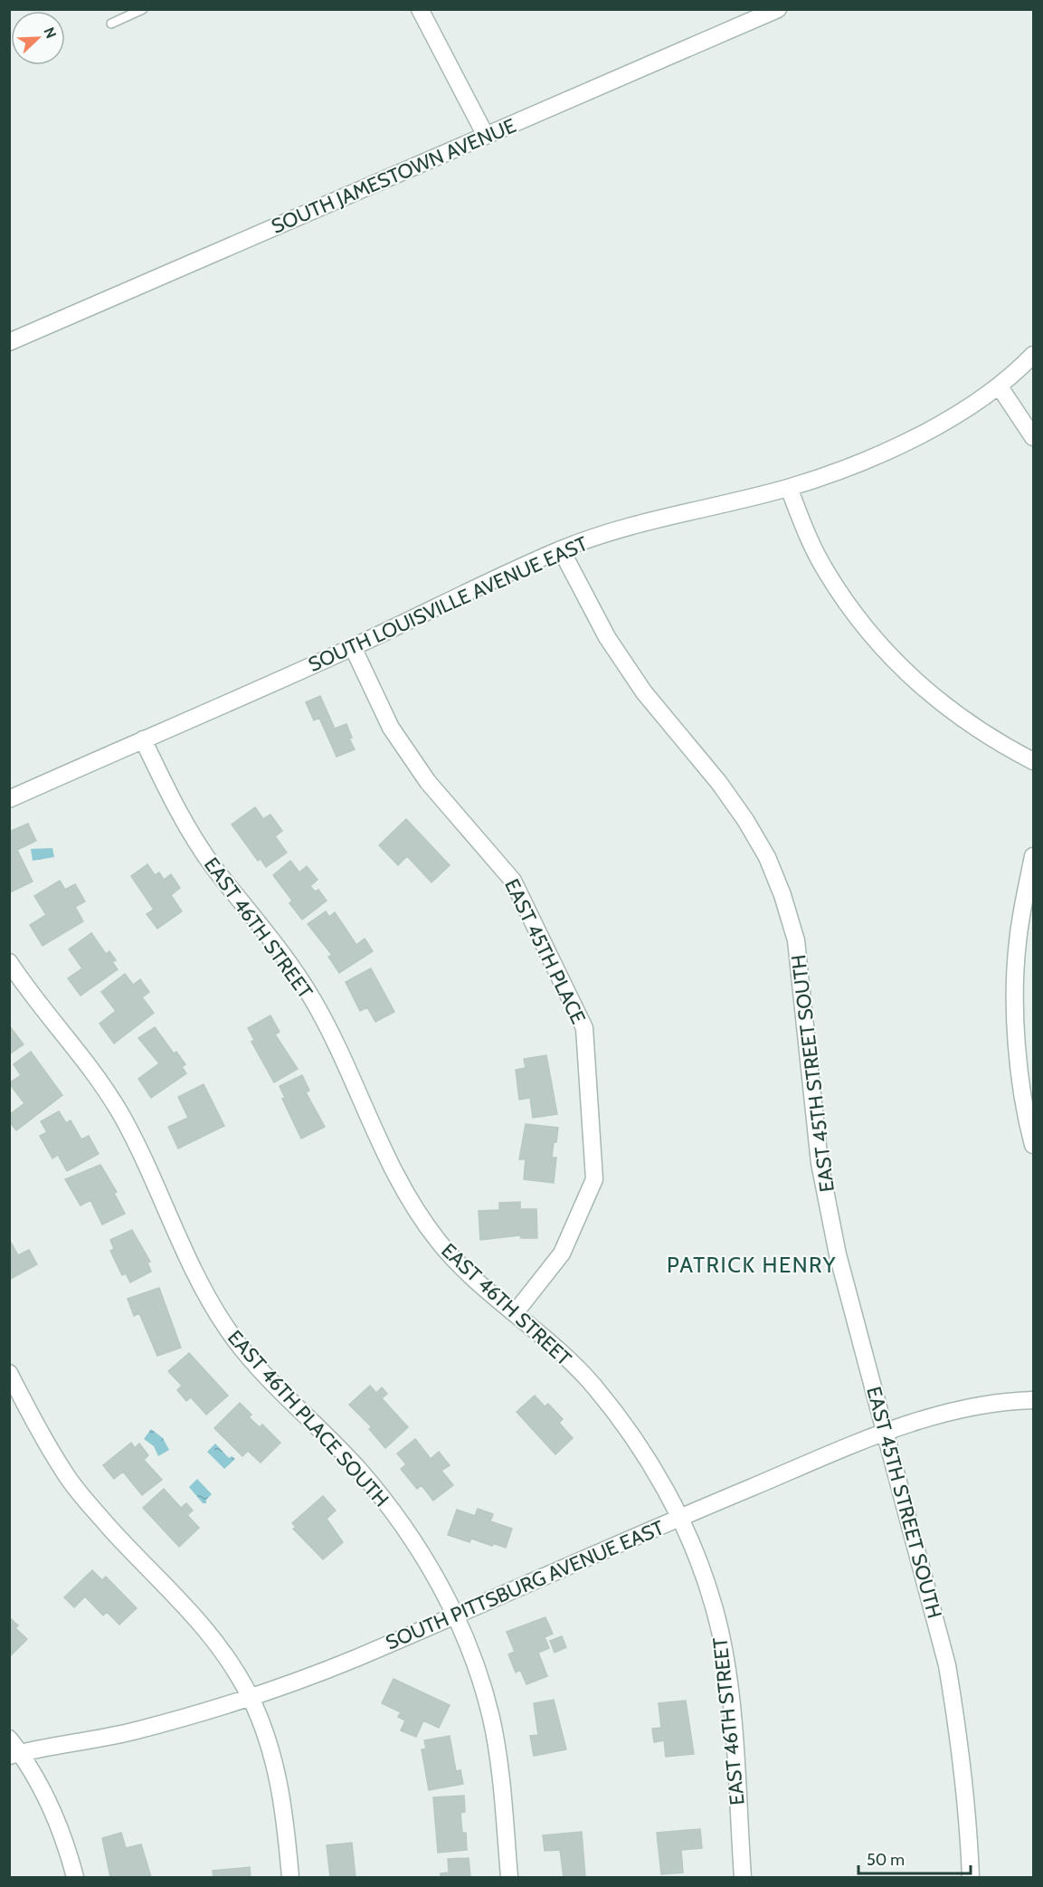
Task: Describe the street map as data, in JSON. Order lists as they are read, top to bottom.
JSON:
{
  "streets": {
    "street": [
      "SOUTH JAMESTOWN AVENUE",
      "SOUTH LOUISVILLE AVENUE EAST",
      "EAST 46TH STREET",
      "EAST 45TH PLACE",
      "EAST 45TH STREET SOUTH",
      "EAST 46TH PLACE SOUTH",
      "SOUTH PITTSBURG AVENUE EAST"
    ]
  },
  "crossings": [
    ["SOUTH LOUISVILLE AVENUE EAST", "EAST 46TH STREET"],
    ["SOUTH LOUISVILLE AVENUE EAST", "EAST 45TH PLACE"],
    ["SOUTH LOUISVILLE AVENUE EAST", "EAST 45TH STREET SOUTH"],
    ["EAST 46TH STREET", "EAST 45TH PLACE"],
    ["EAST 46TH STREET", "SOUTH PITTSBURG AVENUE EAST"],
    ["EAST 45TH STREET SOUTH", "SOUTH PITTSBURG AVENUE EAST"],
    ["EAST 46TH PLACE SOUTH", "SOUTH PITTSBURG AVENUE EAST"]
  ],
  "districts": ["PATRICK HENRY"],
  "scale_bar": "50 m",
  "north": "top right"
}
